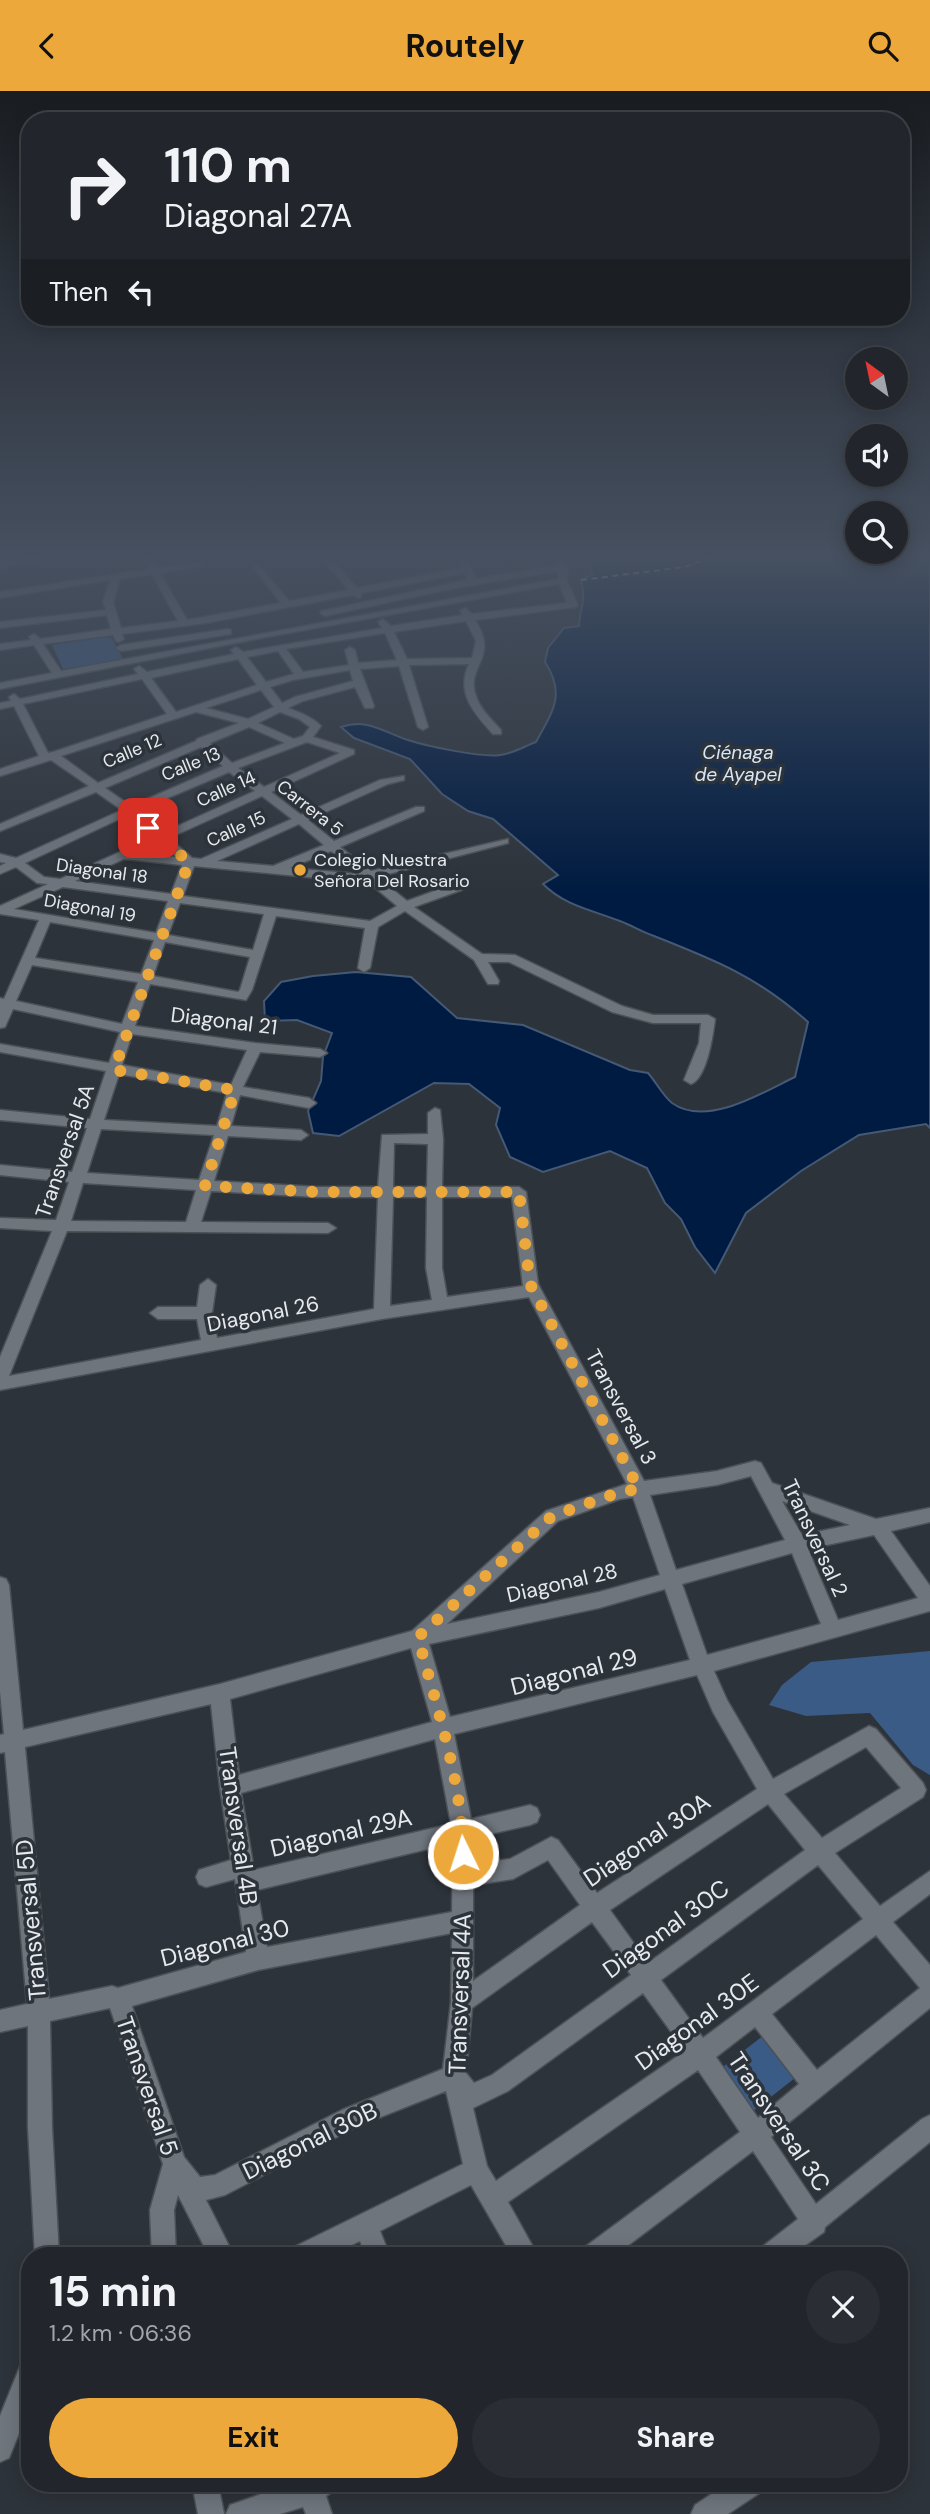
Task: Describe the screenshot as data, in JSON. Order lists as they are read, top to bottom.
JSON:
{
  "streets": {
    "street": [
      "Calle 12",
      "Calle 13",
      "Calle 14",
      "Carrera 5",
      "Calle 15",
      "Diagonal 18",
      "Diagonal 19",
      "Diagonal 21",
      "Transversal 5A",
      "Diagonal 26",
      "Transversal 3",
      "Transversal 2",
      "Diagonal 28",
      "Diagonal 29",
      "Transversal 4B",
      "Diagonal 29A",
      "Diagonal 30A",
      "Transversal 5D",
      "Diagonal 30C",
      "Diagonal 30",
      "Transversal 4A",
      "Diagonal 30E",
      "Transversal 5",
      "Transversal 3C",
      "Diagonal 30B"
    ]
  },
  "crossings": [
    ["Calle 12", "Carrera 5"],
    ["Calle 13", "Calle 14"],
    ["Calle 13", "Carrera 5"],
    ["Calle 13", "Diagonal 18"],
    ["Calle 14", "Carrera 5"],
    ["Calle 14", "Diagonal 18"],
    ["Calle 14", "Diagonal 19"],
    ["Carrera 5", "Calle 15"],
    ["Calle 15", "Transversal 5A"],
    ["Diagonal 18", "Transversal 5A"],
    ["Diagonal 19", "Transversal 5A"],
    ["Diagonal 21", "Transversal 5A"],
    ["Diagonal 26", "Transversal 3"],
    ["Transversal 3", "Transversal 2"],
    ["Transversal 3", "Diagonal 28"],
    ["Transversal 3", "Diagonal 29"],
    ["Transversal 3", "Diagonal 30A"],
    ["Transversal 3", "Diagonal 30C"],
    ["Transversal 3", "Diagonal 30E"],
    ["Transversal 2", "Diagonal 28"],
    ["Transversal 2", "Diagonal 29"],
    ["Diagonal 28", "Transversal 4B"],
    ["Diagonal 28", "Transversal 5D"],
    ["Diagonal 28", "Transversal 4A"],
    ["Diagonal 29", "Transversal 4B"],
    ["Diagonal 29", "Transversal 4A"],
    ["Transversal 4B", "Diagonal 29A"],
    ["Transversal 4B", "Diagonal 30"],
    ["Diagonal 29A", "Transversal 4A"],
    ["Diagonal 30A", "Diagonal 30C"],
    ["Diagonal 30A", "Transversal 4A"],
    ["Diagonal 30A", "Transversal 3C"],
    ["Transversal 5D", "Diagonal 30"],
    ["Diagonal 30C", "Transversal 4A"],
    ["Diagonal 30C", "Transversal 3C"],
    ["Diagonal 30C", "Diagonal 30B"],
    ["Diagonal 30", "Transversal 4A"],
    ["Diagonal 30", "Transversal 5"],
    ["Transversal 4A", "Diagonal 30E"],
    ["Transversal 4A", "Transversal 3C"],
    ["Transversal 4A", "Diagonal 30B"],
    ["Diagonal 30E", "Transversal 3C"],
    ["Transversal 5", "Diagonal 30B"]
  ],
  "water": ["Ciénaga de Ayapel"],
  "places": ["Colegio Nuestra Señora Del Rosario"],
  "north": "top left",
  "page": {
    "header": "Routely",
    "turn": ["110 m", "Diagonal 27A"],
    "then": "Then",
    "heading": ["15 min", "1.2 km · 06:36"],
    "buttons": ["Exit", "Share"]
  }
}
